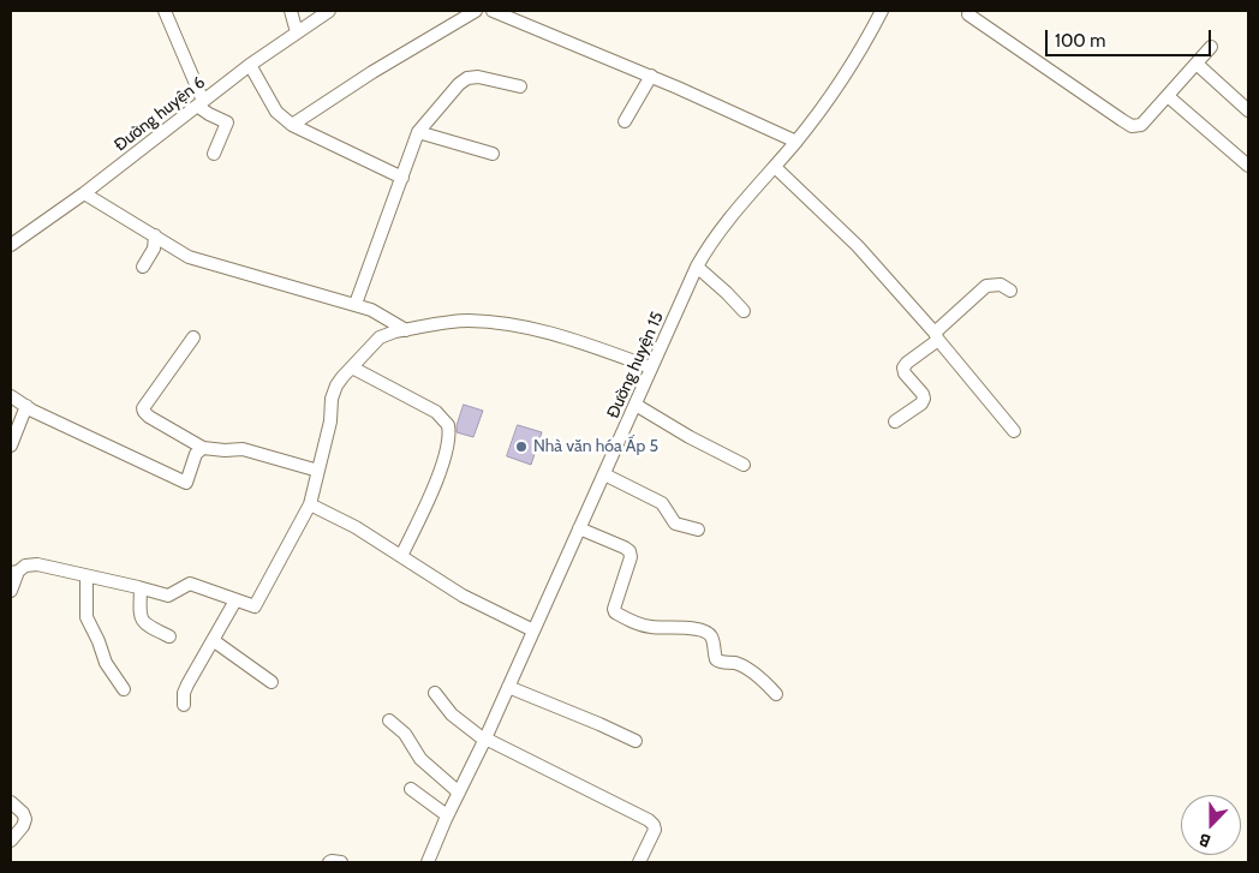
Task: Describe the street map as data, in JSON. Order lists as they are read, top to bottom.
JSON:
{
  "streets": {
    "street": ["Đường huyện 6", "Đường huyện 15"]
  },
  "places": ["Nhà văn hóa Ấp 5"],
  "scale_bar": "100 m",
  "north": "bottom"
}
